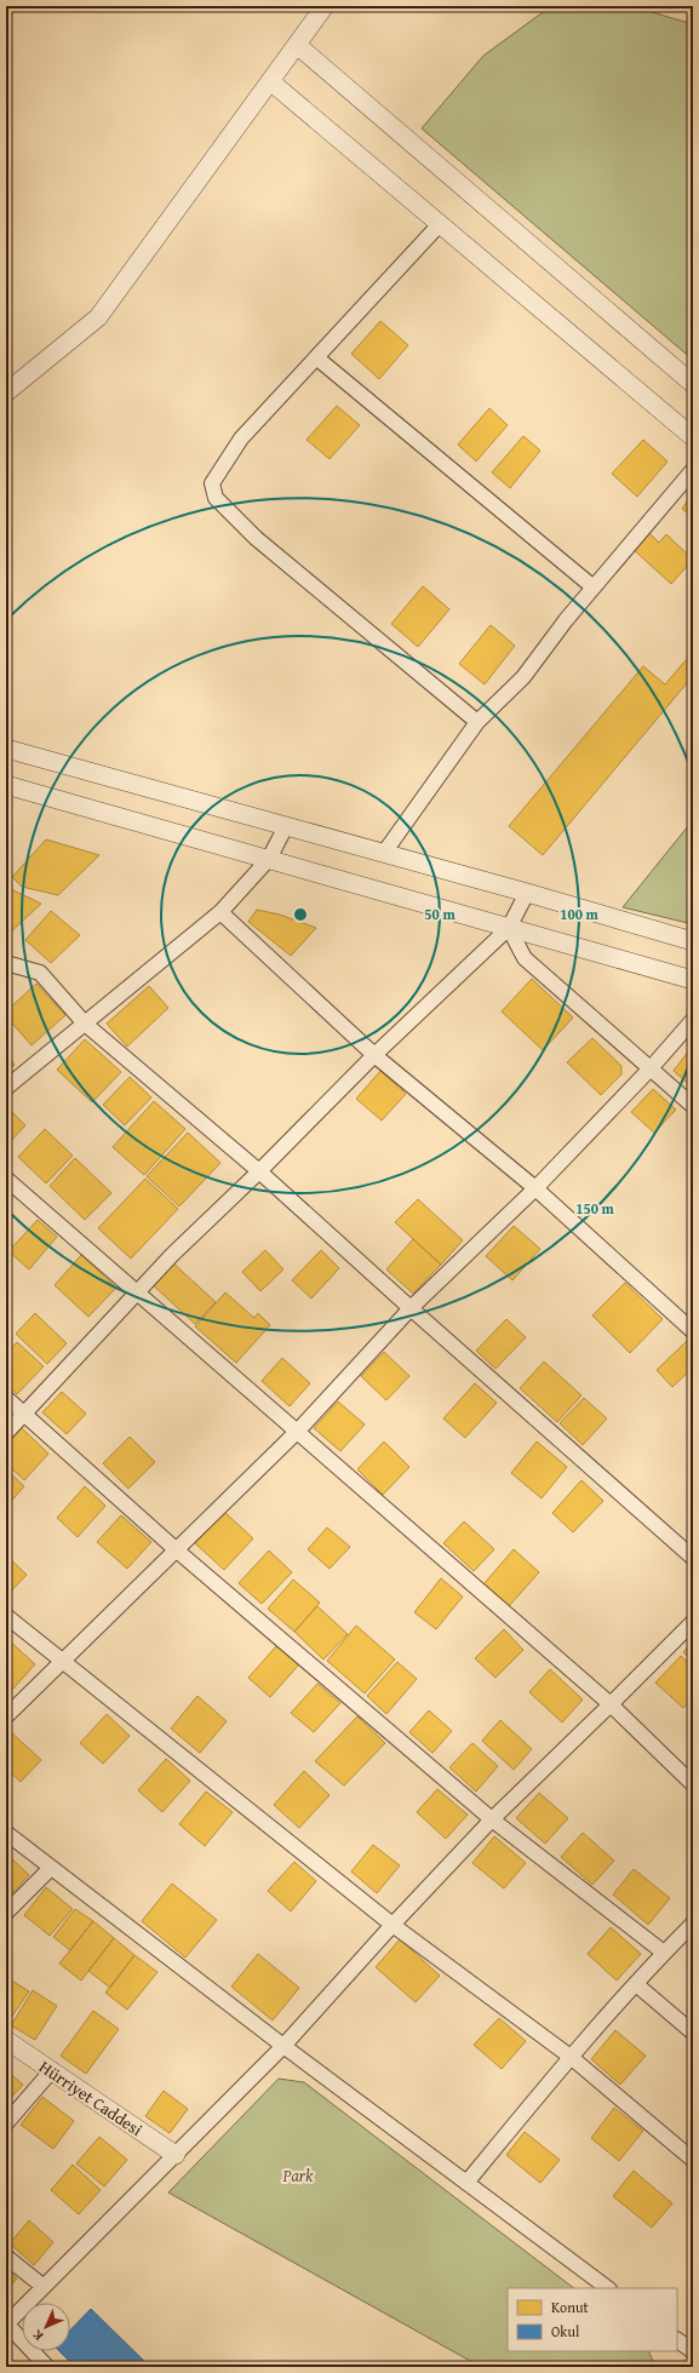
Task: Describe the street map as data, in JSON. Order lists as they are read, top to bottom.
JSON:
{
  "streets": {
    "street": ["Hürriyet Caddesi"]
  },
  "parks": ["Park"],
  "legend": ["Konut", "Okul"],
  "north": "bottom left",
  "rings": ["50 m", "100 m", "150 m"]
}
